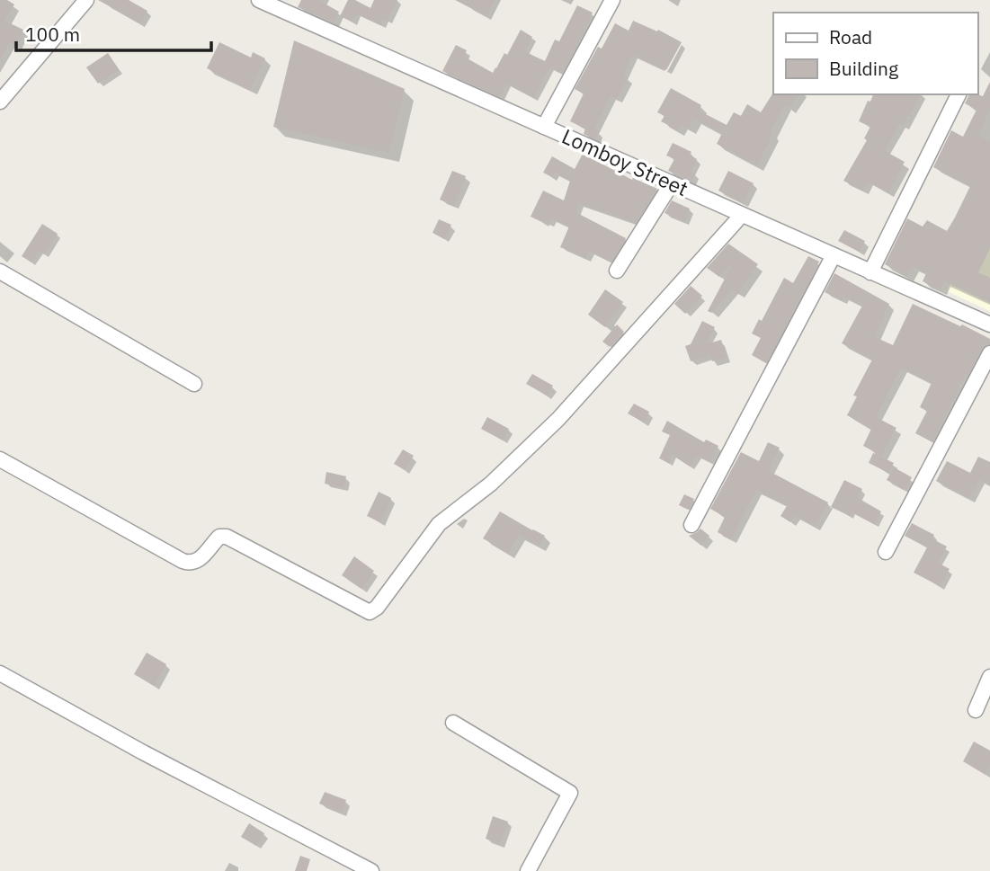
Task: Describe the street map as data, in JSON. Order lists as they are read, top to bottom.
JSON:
{
  "streets": {
    "street": ["Lomboy Street"]
  },
  "legend": ["Road", "Building"],
  "scale_bar": "100 m"
}
